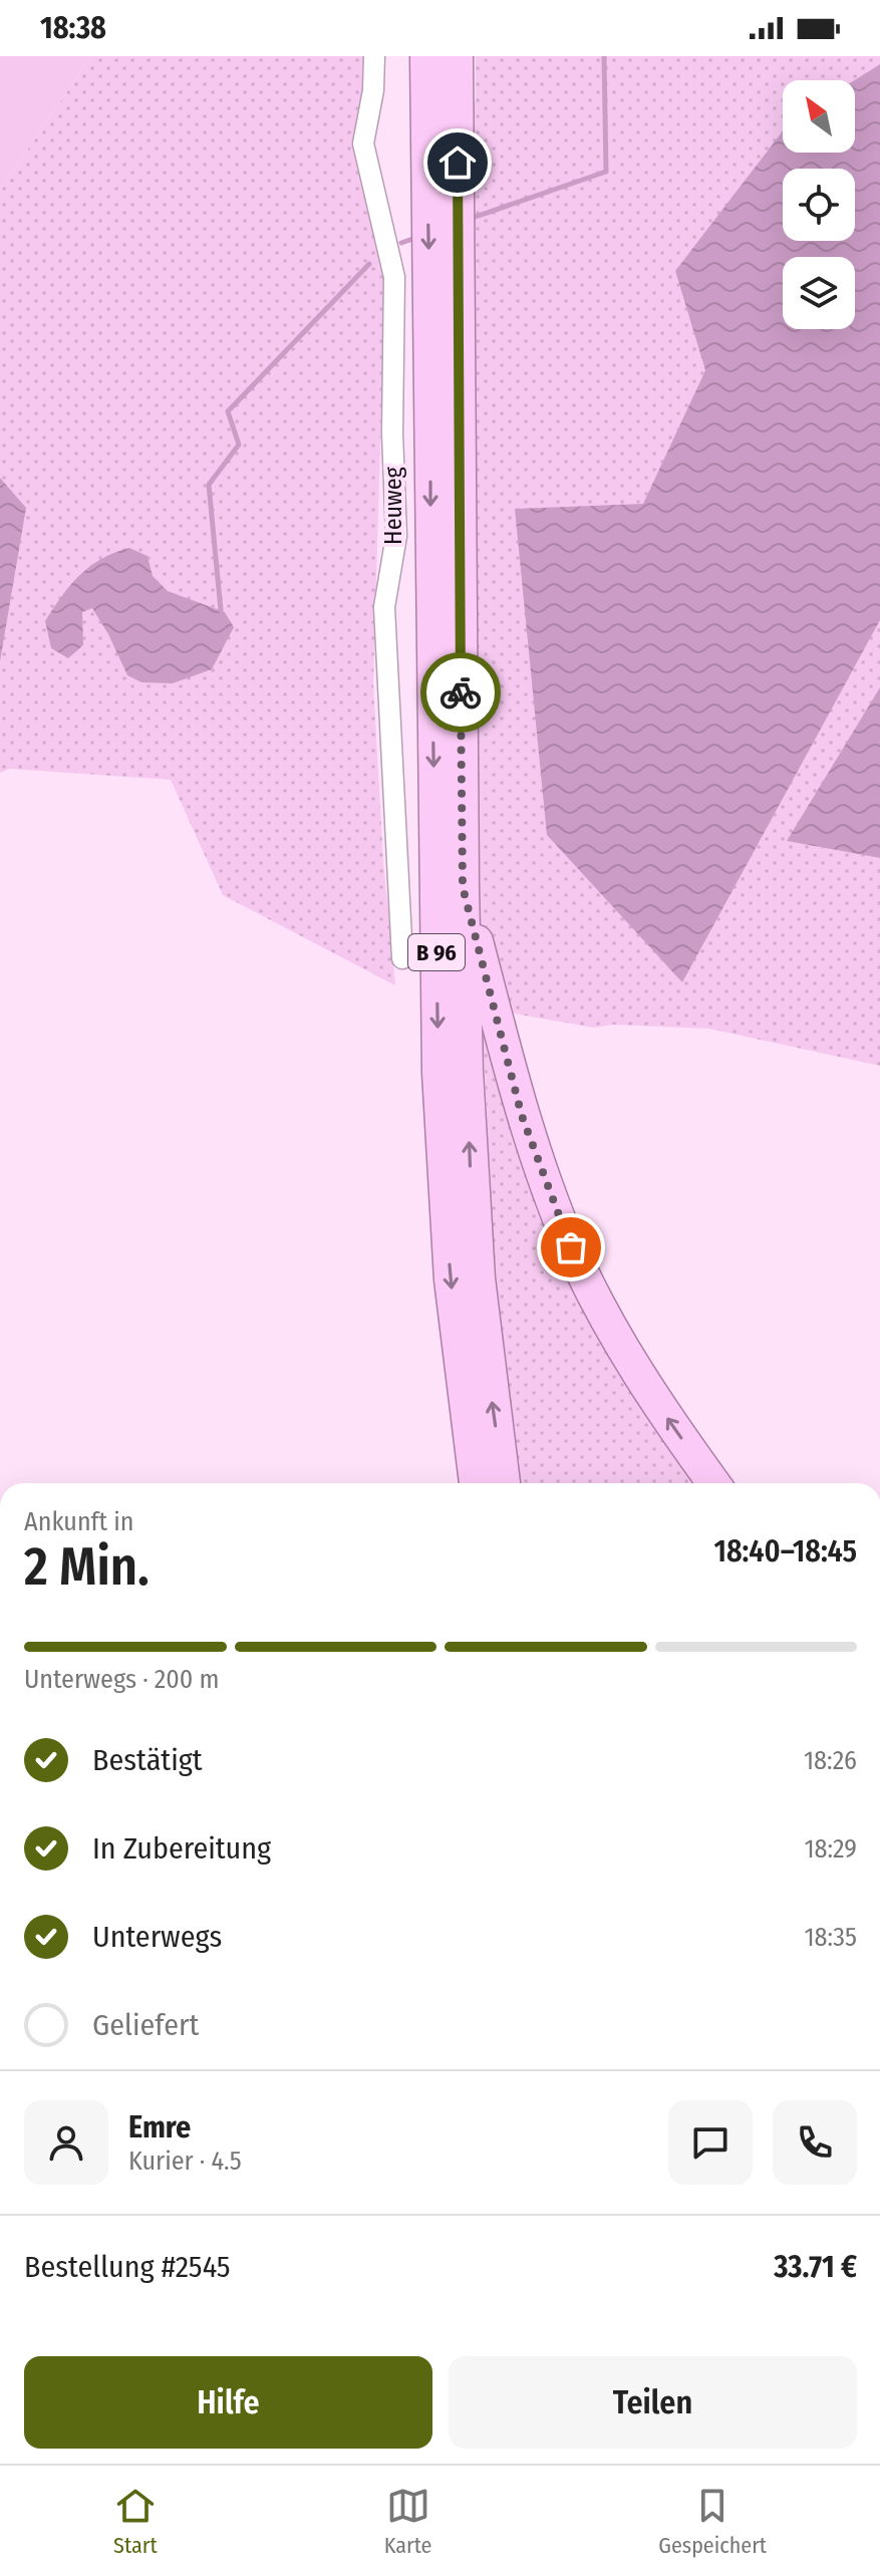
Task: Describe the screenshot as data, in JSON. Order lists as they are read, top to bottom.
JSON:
{
  "streets": {
    "highway": ["B 96"],
    "street": ["Heuweg"]
  },
  "north": "top left",
  "page": {
    "status": "18:38",
    "heading": ["2 Min.", "Ankunft in", "18:40–18:45"],
    "panel": [
      "Emre",
      "Kurier · 4.5",
      "Bestellung #2545",
      "33.71 €"
    ],
    "bar": "Unterwegs · 200 m",
    "list": [
      ["Bestätigt", "18:26"],
      ["In Zubereitung", "18:29"],
      ["Unterwegs", "18:35"],
      "Geliefert"
    ],
    "buttons": ["Hilfe", "Teilen"],
    "tabs": ["Start", "Karte", "Gespeichert"]
  }
}
